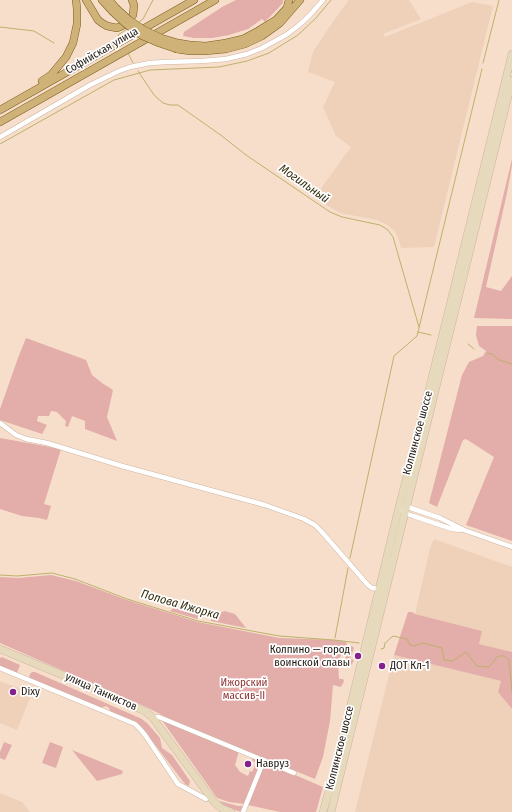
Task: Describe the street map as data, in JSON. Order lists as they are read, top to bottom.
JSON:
{
  "streets": {
    "main road": ["Софийская улица", "Колпинское шоссе", "улица Танкистов"]
  },
  "water": ["Могильный", "Попова Ижорка"],
  "parks": ["Ижорский массив-II"],
  "places": [
    "Колпино — город воинской славы",
    "ДОТ Кл-1",
    "Dixy",
    "Навруз"
  ]
}
